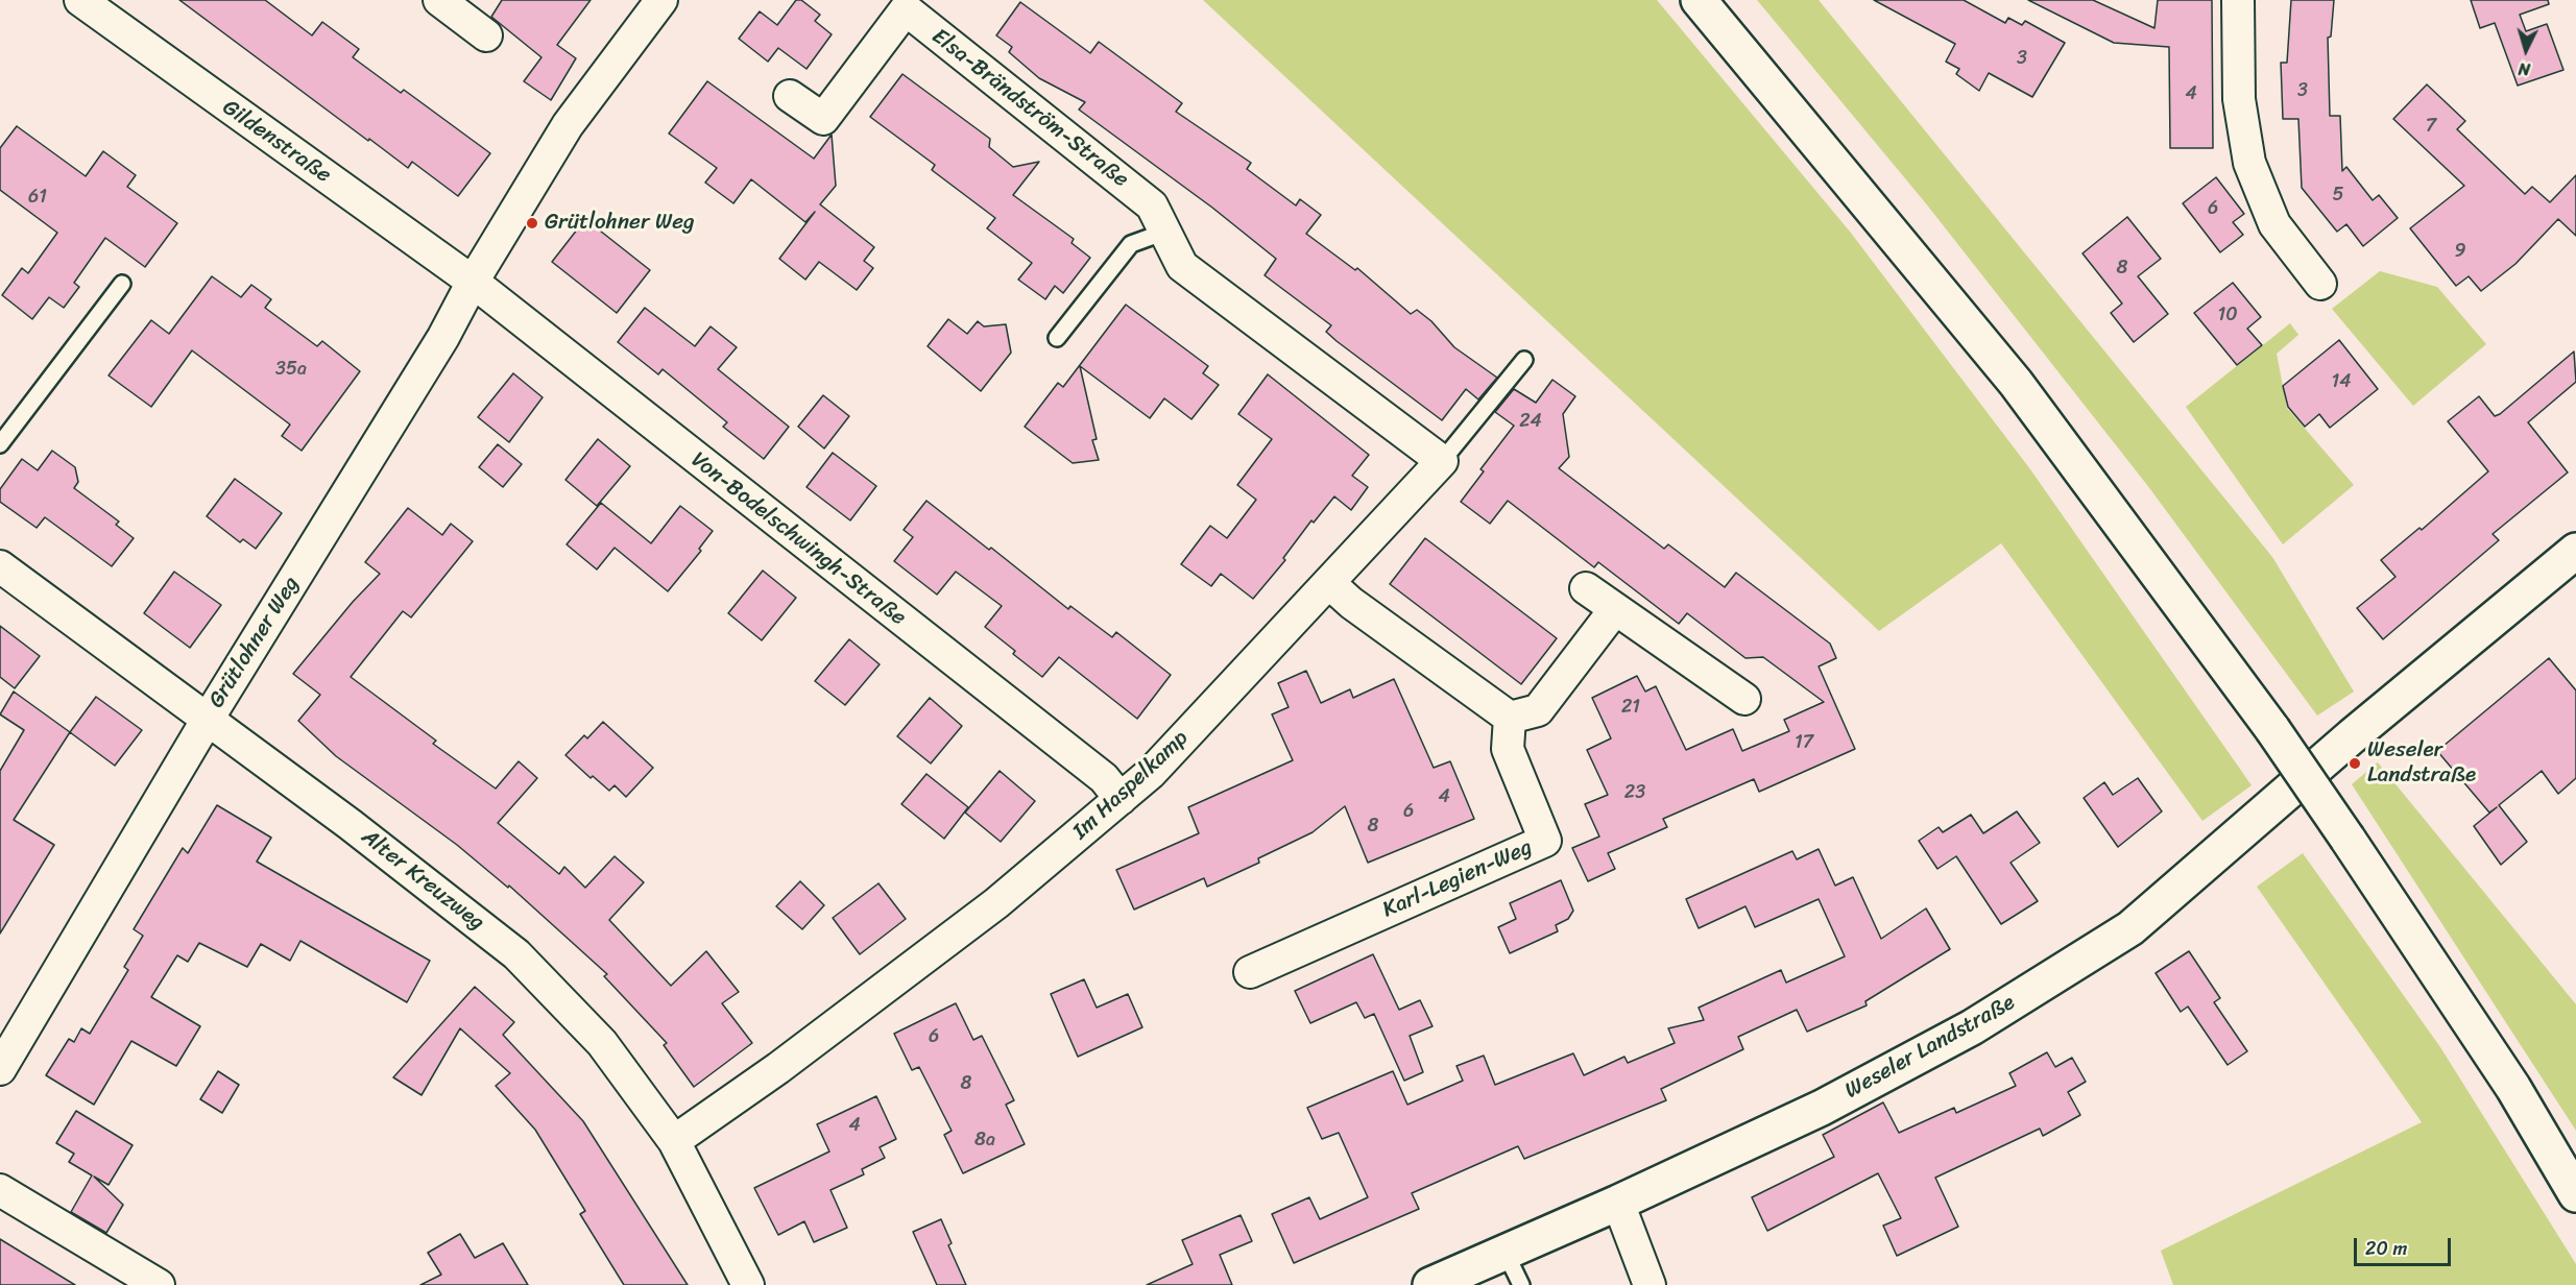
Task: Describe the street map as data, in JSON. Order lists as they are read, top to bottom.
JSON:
{
  "streets": {
    "main road": ["Weseler Landstraße"],
    "street": [
      "Elsa-Brändström-Straße",
      "Gildenstraße",
      "Von-Bodelschwingh-Straße",
      "Grütlohner Weg",
      "Im Haspelkamp",
      "Karl-Legien-Weg",
      "Alter Kreuzweg"
    ]
  },
  "crossings": [
    ["Elsa-Brändström-Straße", "Im Haspelkamp"],
    ["Gildenstraße", "Von-Bodelschwingh-Straße"],
    ["Gildenstraße", "Grütlohner Weg"],
    ["Von-Bodelschwingh-Straße", "Grütlohner Weg"],
    ["Von-Bodelschwingh-Straße", "Im Haspelkamp"],
    ["Grütlohner Weg", "Alter Kreuzweg"],
    ["Im Haspelkamp", "Alter Kreuzweg"]
  ],
  "places": ["Grütlohner Weg", "Weseler Landstraße"],
  "house_numbers": [
    "3",
    "3",
    "4",
    "7",
    "5",
    "61",
    "6",
    "9",
    "8",
    "10",
    "35a",
    "14",
    "24",
    "21",
    "17",
    "23",
    "4",
    "6",
    "8",
    "6",
    "8",
    "4",
    "8a"
  ],
  "scale_bar": "20 m",
  "north": "bottom"
}
